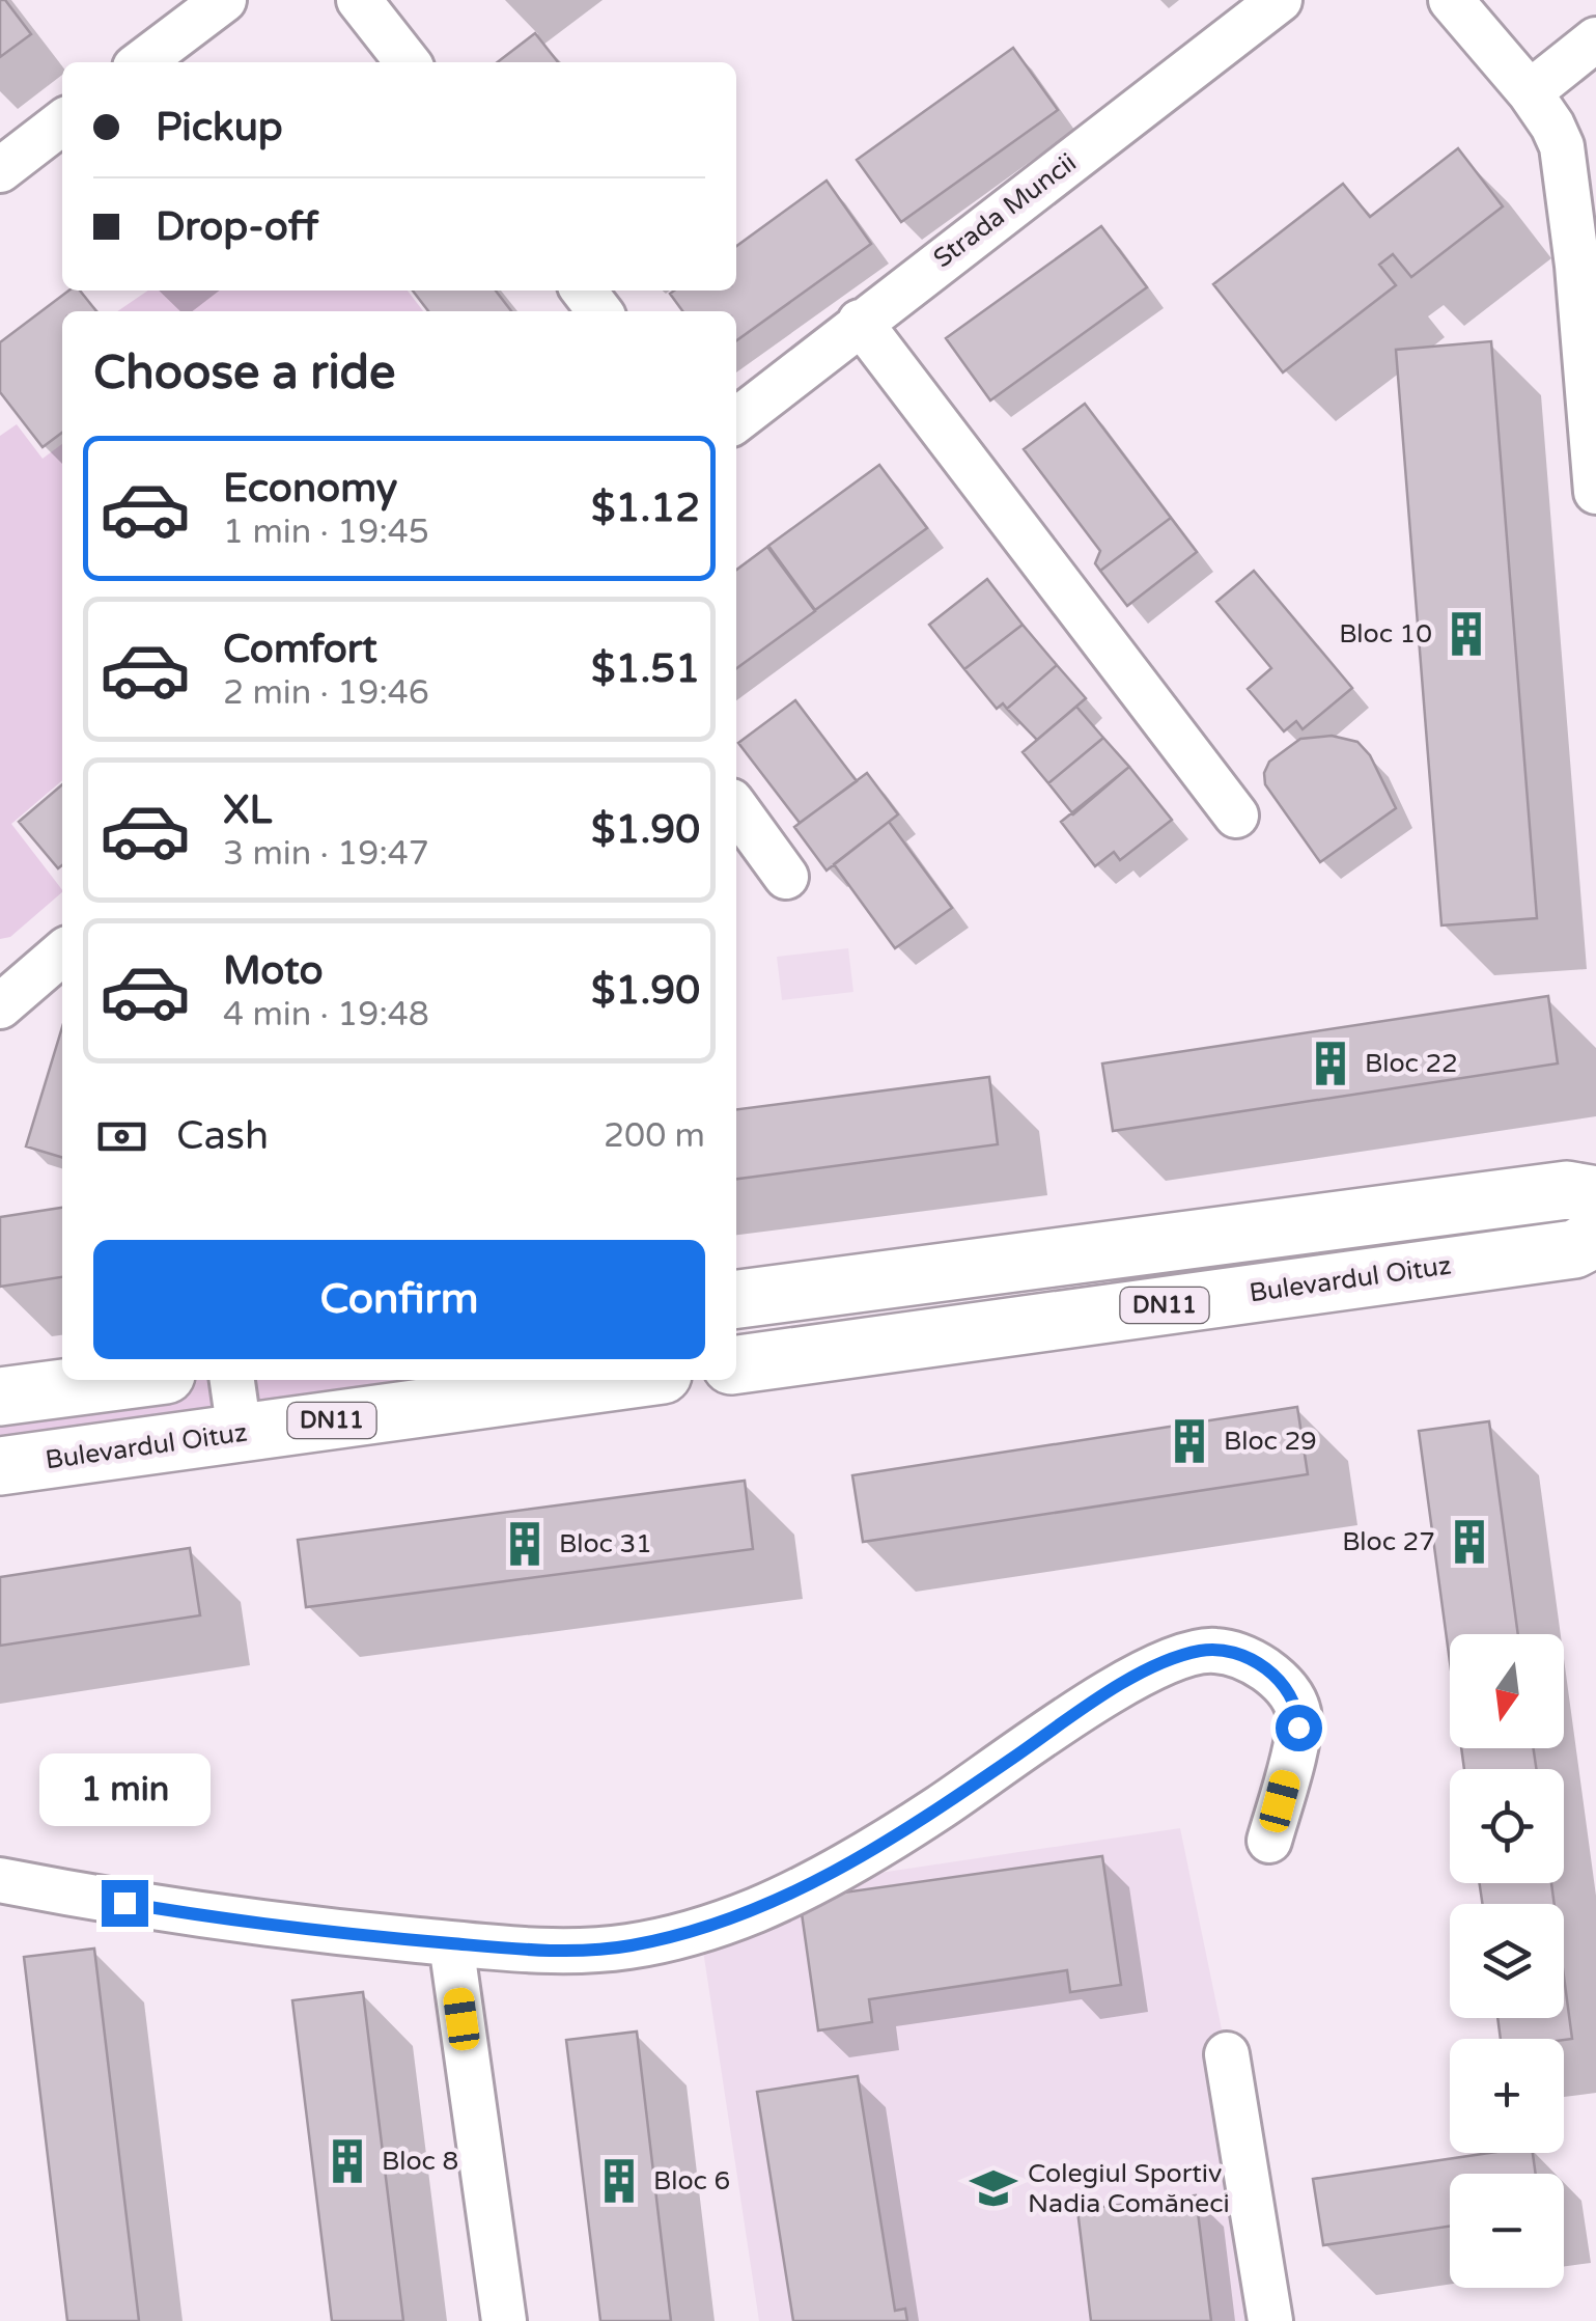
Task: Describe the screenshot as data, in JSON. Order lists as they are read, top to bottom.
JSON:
{
  "streets": {
    "main road": ["Bulevardul Oituz", "DN11"],
    "street": ["Strada Muncii"]
  },
  "places": {
    "building": [
      "Bloc 10",
      "Bloc 22",
      "Bloc 29",
      "Bloc 27",
      "Bloc 31",
      "Bloc 8",
      "Bloc 6"
    ],
    "school or university": ["Colegiul Sportiv Nadia Comăneci"]
  },
  "north": "bottom",
  "page": {
    "banner": ["Pickup", "Drop-off"],
    "heading": "Choose a ride",
    "list": [
      {
        "name": "Economy",
        "note": "1 min · 19:45",
        "value": "$1.12"
      },
      {
        "name": "Comfort",
        "note": "2 min · 19:46",
        "value": "$1.51"
      },
      {
        "name": "XL",
        "note": "3 min · 19:47",
        "value": "$1.90"
      },
      {
        "name": "Moto",
        "note": "4 min · 19:48",
        "value": "$1.90"
      }
    ],
    "pay": ["Cash", "200 m"],
    "buttons": "Confirm",
    "map_buttons": ["+", "−"],
    "bubble": "1 min"
  }
}
